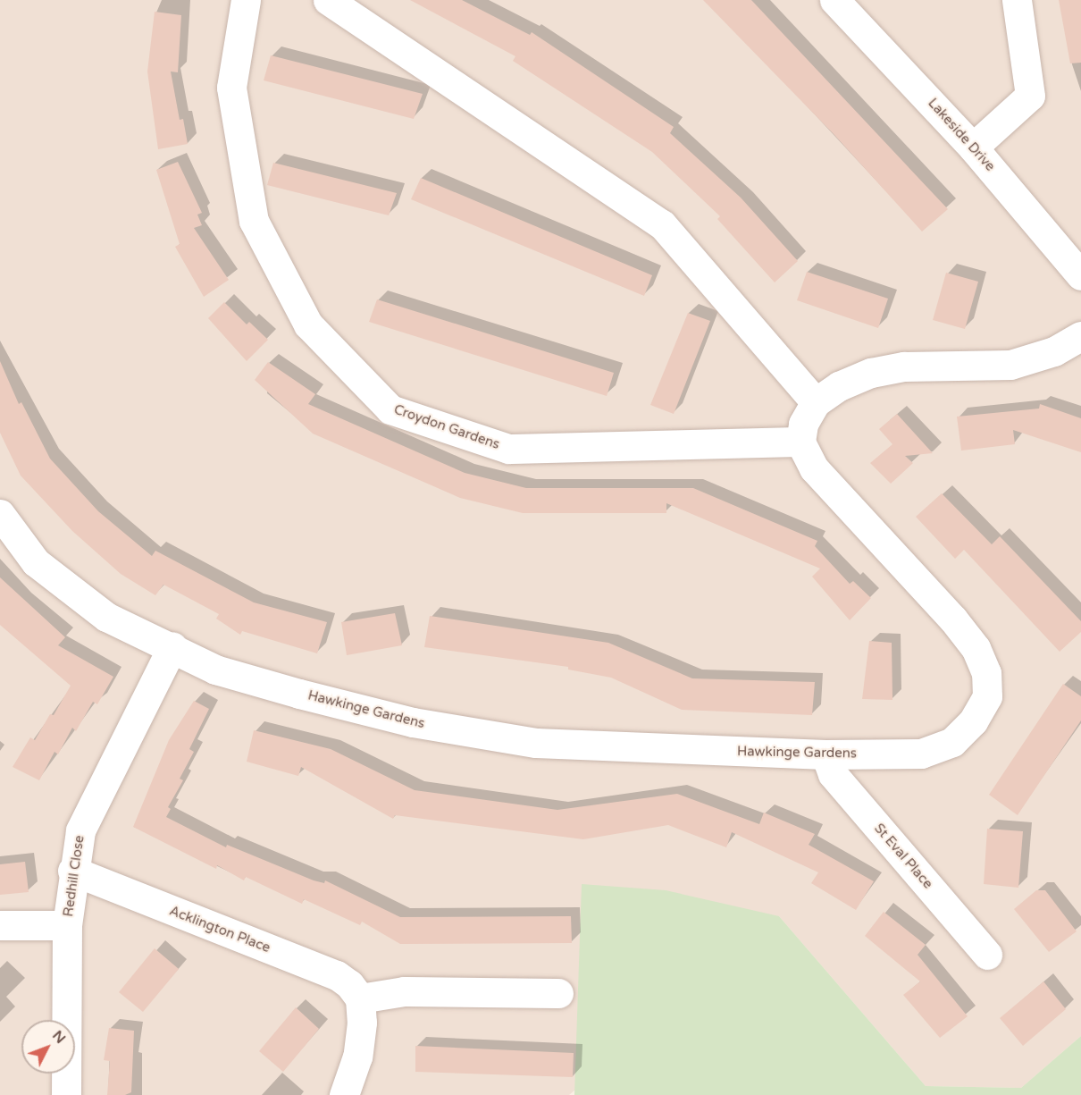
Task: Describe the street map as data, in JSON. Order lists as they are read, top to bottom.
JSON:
{
  "streets": {
    "street": [
      "Lakeside Drive",
      "Croydon Gardens",
      "Hawkinge Gardens",
      "St Eval Place",
      "Redhill Close",
      "Acklington Place"
    ]
  },
  "crossings": [
    ["Croydon Gardens", "Hawkinge Gardens"],
    ["Hawkinge Gardens", "St Eval Place"],
    ["Hawkinge Gardens", "Redhill Close"],
    ["Redhill Close", "Acklington Place"]
  ],
  "north": "top right"
}
